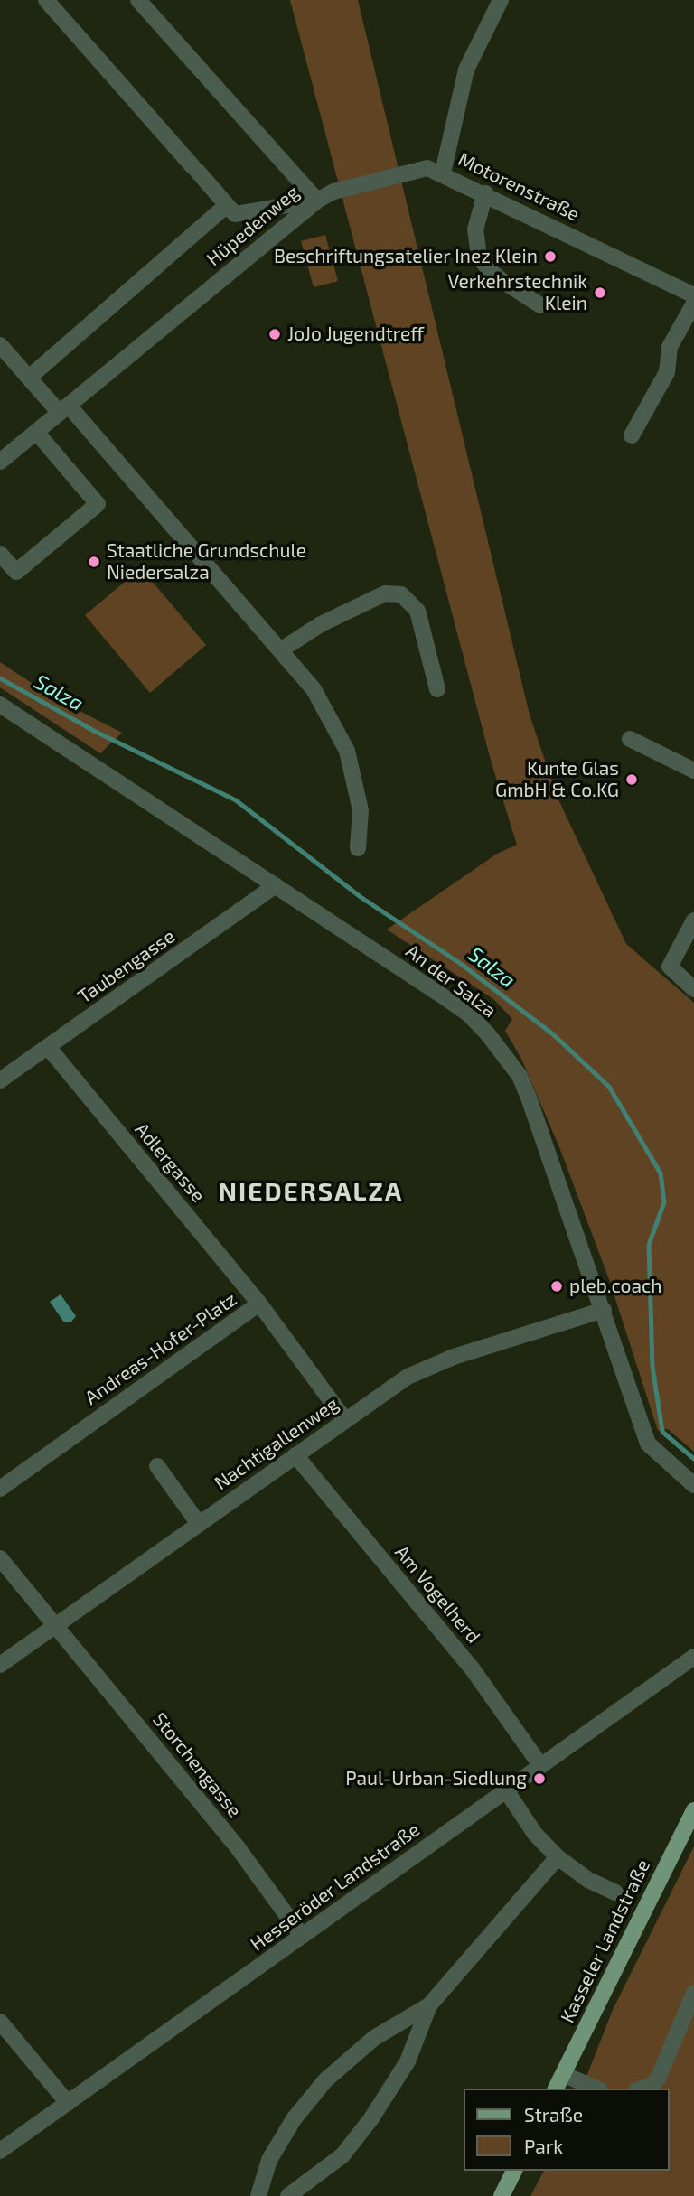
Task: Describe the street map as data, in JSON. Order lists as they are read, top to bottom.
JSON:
{
  "streets": {
    "main road": ["Kasseler Landstraße"],
    "street": [
      "Motorenstraße",
      "Hüpedenweg",
      "Taubengasse",
      "An der Salza",
      "Adlergasse",
      "Andreas-Hofer-Platz",
      "Nachtigallenweg",
      "Am Vogelherd",
      "Storchengasse",
      "Hesseröder Landstraße"
    ]
  },
  "crossings": [
    ["Motorenstraße", "Hüpedenweg"],
    ["Taubengasse", "An der Salza"],
    ["Taubengasse", "Adlergasse"],
    ["An der Salza", "Nachtigallenweg"],
    ["Adlergasse", "Andreas-Hofer-Platz"],
    ["Andreas-Hofer-Platz", "Nachtigallenweg"],
    ["Nachtigallenweg", "Am Vogelherd"],
    ["Nachtigallenweg", "Storchengasse"],
    ["Am Vogelherd", "Hesseröder Landstraße"],
    ["Storchengasse", "Hesseröder Landstraße"]
  ],
  "districts": ["NIEDERSALZA"],
  "water": ["Salza"],
  "places": [
    "Beschriftungsatelier Inez Klein",
    "Verkehrstechnik Klein",
    "JoJo Jugendtreff",
    "Staatliche Grundschule Niedersalza",
    "Kunte Glas GmbH & Co.KG",
    "pleb.coach",
    "Paul-Urban-Siedlung"
  ],
  "legend": ["Straße", "Park"]
}
